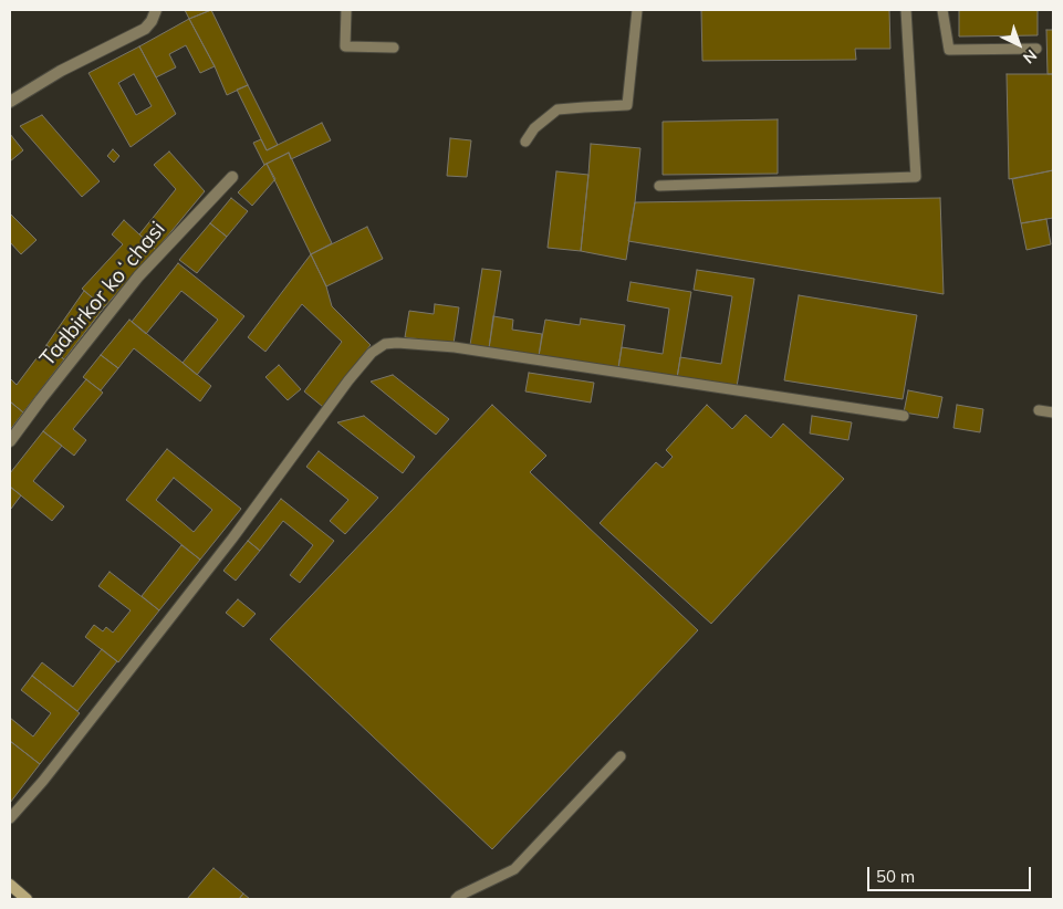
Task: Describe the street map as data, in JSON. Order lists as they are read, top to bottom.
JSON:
{
  "streets": {
    "street": ["Tadbirkor koʻchasi"]
  },
  "scale_bar": "50 m",
  "north": "bottom right"
}
